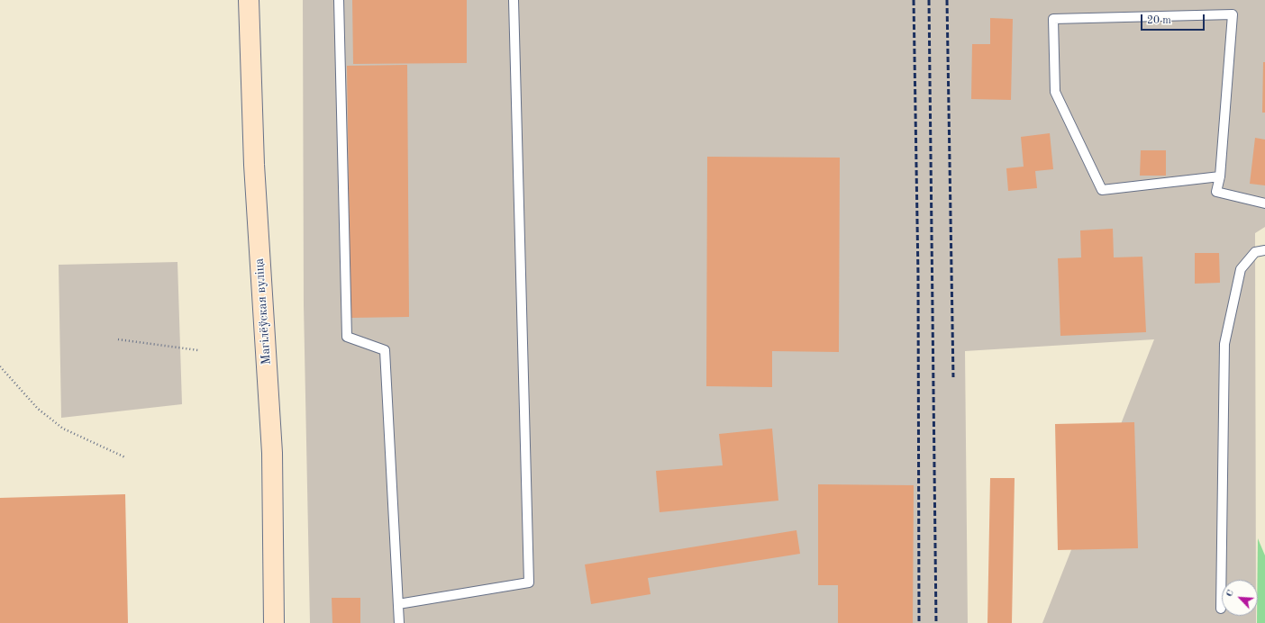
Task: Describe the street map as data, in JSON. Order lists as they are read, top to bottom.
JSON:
{
  "streets": {
    "street": ["Магілёўская вуліца"]
  },
  "scale_bar": "20 m",
  "north": "top left"
}
